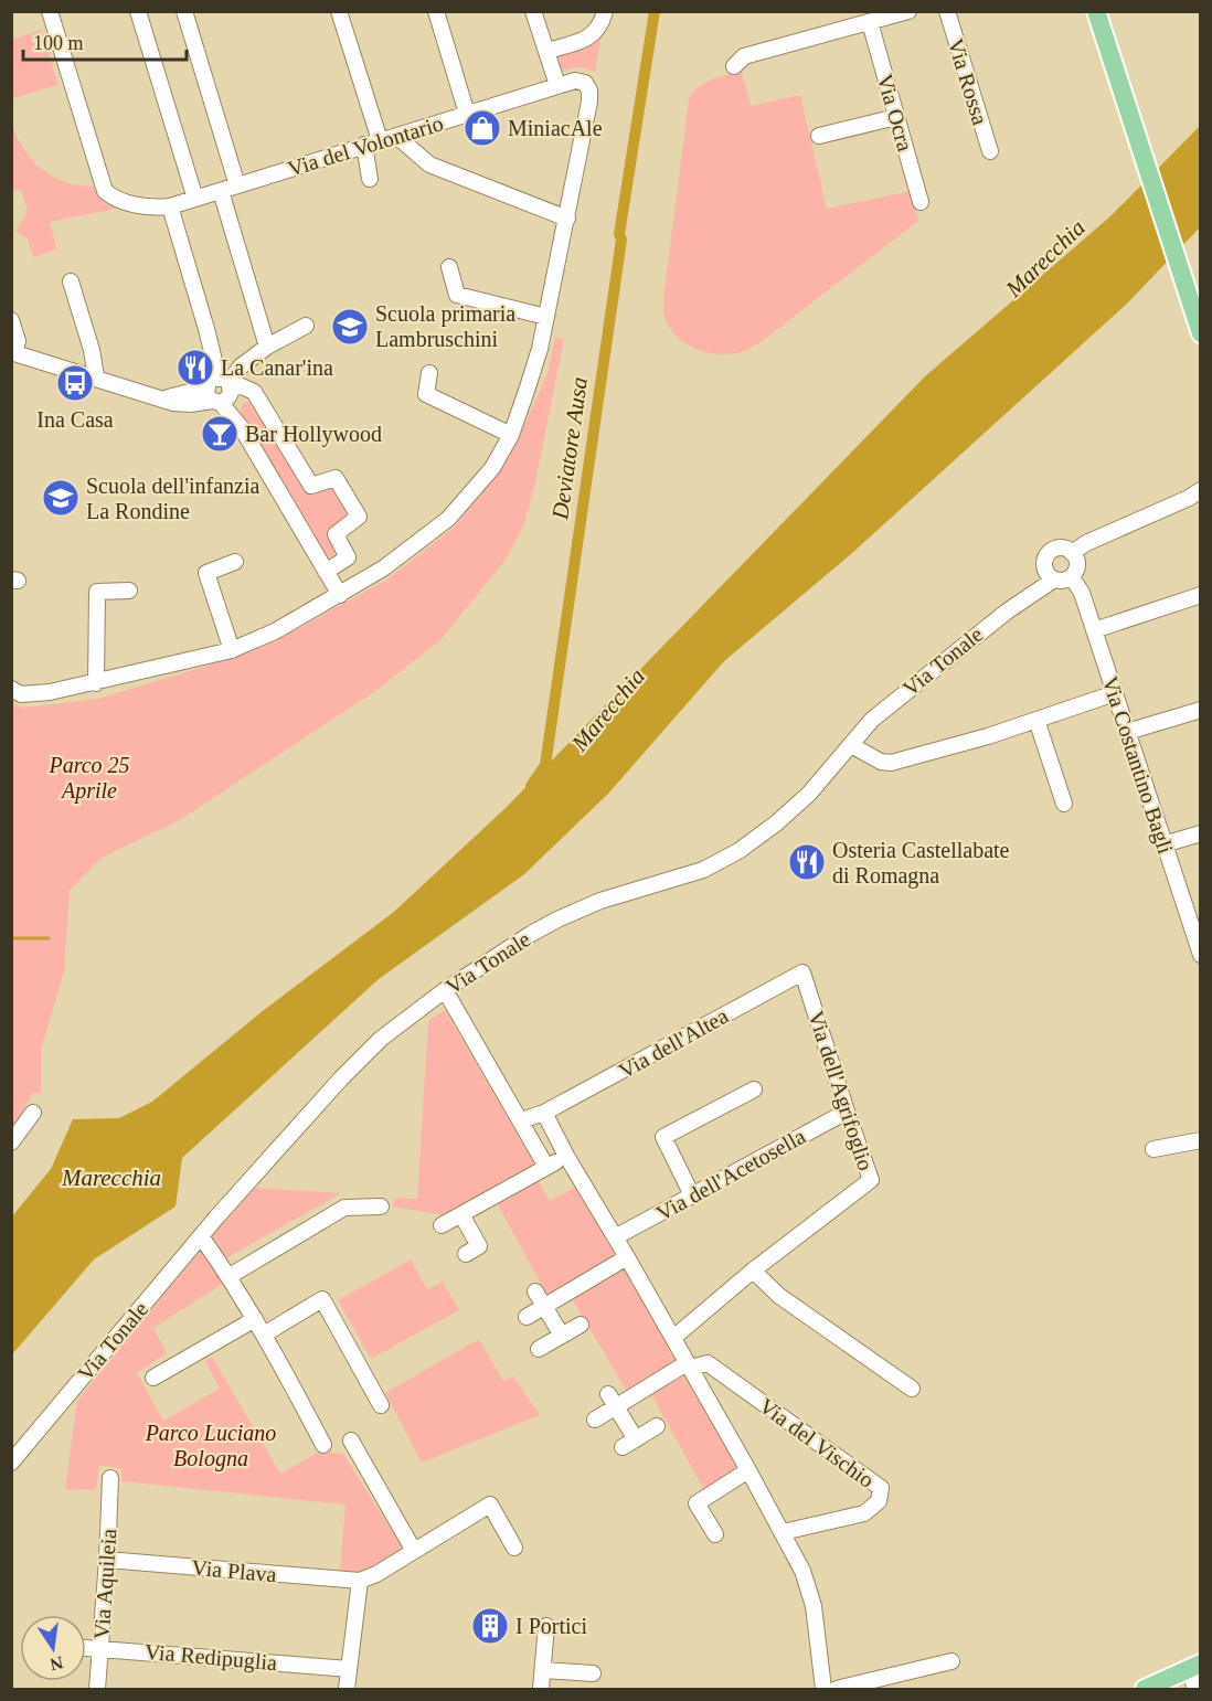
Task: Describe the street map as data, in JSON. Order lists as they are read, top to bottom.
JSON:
{
  "streets": {
    "street": [
      "Via Rossa",
      "Via Ocra",
      "Via del Volontario",
      "Via Tonale",
      "Via Costantino Bagli",
      "Via dell'Altea",
      "Via dell'Agrifoglio",
      "Via dell'Acetosella",
      "Via del Vischio",
      "Via Plava",
      "Via Aquileia",
      "Via Redipuglia"
    ]
  },
  "crossings": [
    ["Via Tonale", "Via Costantino Bagli"],
    ["Via dell'Altea", "Via dell'Agrifoglio"],
    ["Via dell'Agrifoglio", "Via dell'Acetosella"],
    ["Via Plava", "Via Aquileia"],
    ["Via Aquileia", "Via Redipuglia"]
  ],
  "water": ["Marecchia", "Deviatore Ausa"],
  "parks": ["Parco 25 Aprile", "Parco Luciano Bologna"],
  "places": {
    "shop": ["MiniacAle"],
    "school or university": ["Scuola primaria Lambruschini", "Scuola dell'infanzia La Rondine"],
    "restaurant": ["La Canar'ina", "Osteria Castellabate di Romagna"],
    "bus stop": ["Ina Casa"],
    "bar": ["Bar Hollywood"],
    "building": ["I Portici"]
  },
  "scale_bar": "100 m",
  "north": "bottom"
}
